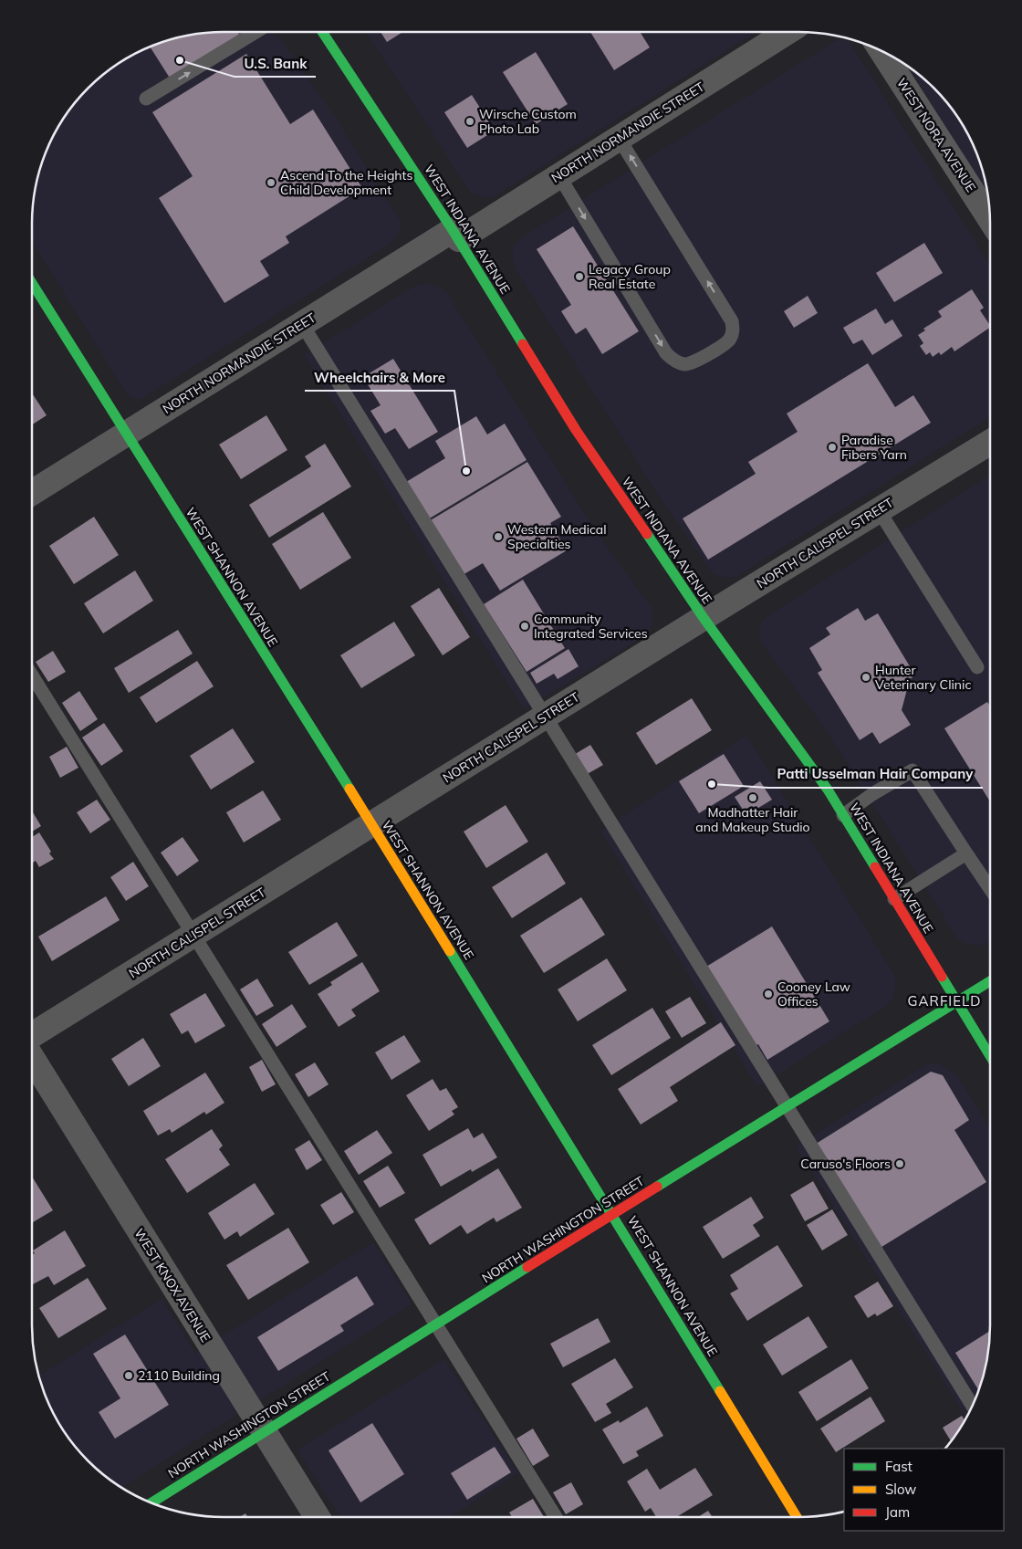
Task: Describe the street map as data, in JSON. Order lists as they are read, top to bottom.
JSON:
{
  "streets": {
    "main road": ["WEST INDIANA AVENUE", "WEST SHANNON AVENUE", "NORTH WASHINGTON STREET"],
    "street": [
      "NORTH NORMANDIE STREET",
      "WEST NORA AVENUE",
      "NORTH CALISPEL STREET",
      "WEST KNOX AVENUE"
    ]
  },
  "crossings": [
    ["NORTH NORMANDIE STREET", "WEST INDIANA AVENUE"],
    ["NORTH NORMANDIE STREET", "WEST SHANNON AVENUE"],
    ["WEST INDIANA AVENUE", "NORTH CALISPEL STREET"],
    ["WEST INDIANA AVENUE", "NORTH WASHINGTON STREET"],
    ["NORTH CALISPEL STREET", "WEST SHANNON AVENUE"],
    ["WEST SHANNON AVENUE", "NORTH WASHINGTON STREET"],
    ["NORTH WASHINGTON STREET", "WEST KNOX AVENUE"]
  ],
  "districts": ["GARFIELD"],
  "places": [
    "U.S. Bank",
    "Wirsche Custom Photo Lab",
    "Ascend To the Heights Child Development",
    "Legacy Group Real Estate",
    "Paradise Fibers Yarn",
    "Wheelchairs & More",
    "Western Medical Specialties",
    "Community Integrated Services",
    "Hunter Veterinary Clinic",
    "Patti Usselman Hair Company",
    "Madhatter Hair and Makeup Studio",
    "Cooney Law Offices",
    "Caruso's Floors",
    "2110 Building"
  ],
  "legend": ["Fast", "Slow", "Jam"]
}
